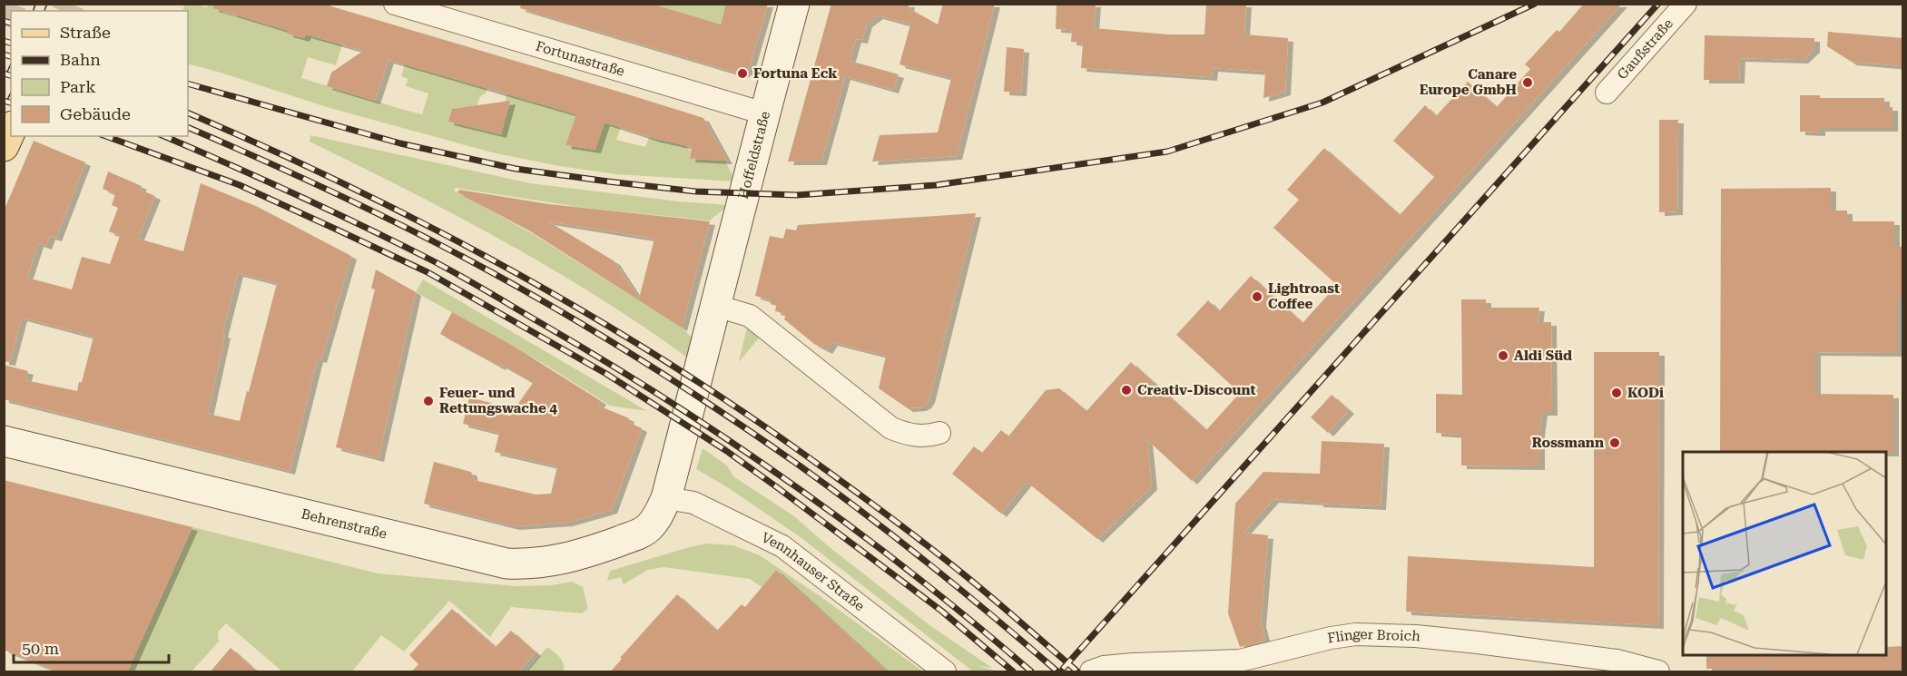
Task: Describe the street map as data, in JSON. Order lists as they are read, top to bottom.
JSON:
{
  "streets": {
    "street": [
      "Gaußstraße",
      "Fortunastraße",
      "Hoffeldstraße",
      "Behrenstraße",
      "Vennhauser Straße",
      "Flinger Broich"
    ]
  },
  "crossings": [
    ["Fortunastraße", "Hoffeldstraße"],
    ["Hoffeldstraße", "Behrenstraße"],
    ["Hoffeldstraße", "Vennhauser Straße"],
    ["Behrenstraße", "Vennhauser Straße"]
  ],
  "places": [
    "Fortuna Eck",
    "Canare Europe GmbH",
    "Lightroast Coffee",
    "Aldi Süd",
    "Creativ-Discount",
    "KODi",
    "Feuer- und Rettungswache 4",
    "Rossmann"
  ],
  "legend": [
    "Straße",
    "Bahn",
    "Park",
    "Gebäude"
  ],
  "scale_bar": "50 m"
}
